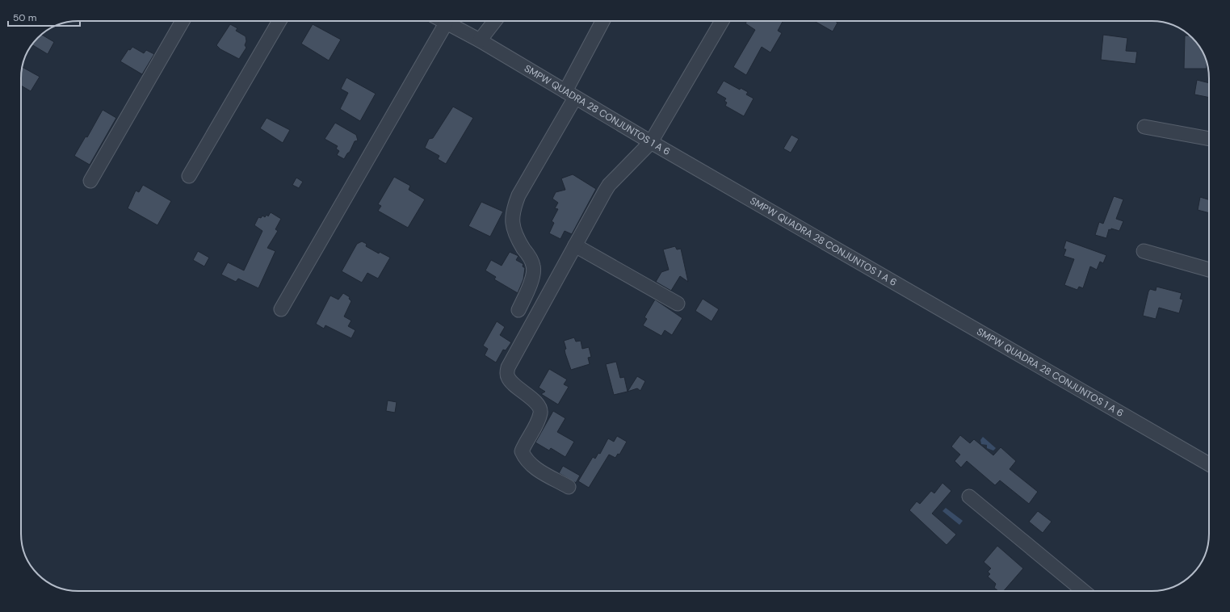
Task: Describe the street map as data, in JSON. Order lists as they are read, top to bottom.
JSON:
{
  "streets": {
    "street": ["SMPW QUADRA 28 CONJUNTOS 1 A 6"]
  },
  "scale_bar": "50 m"
}
